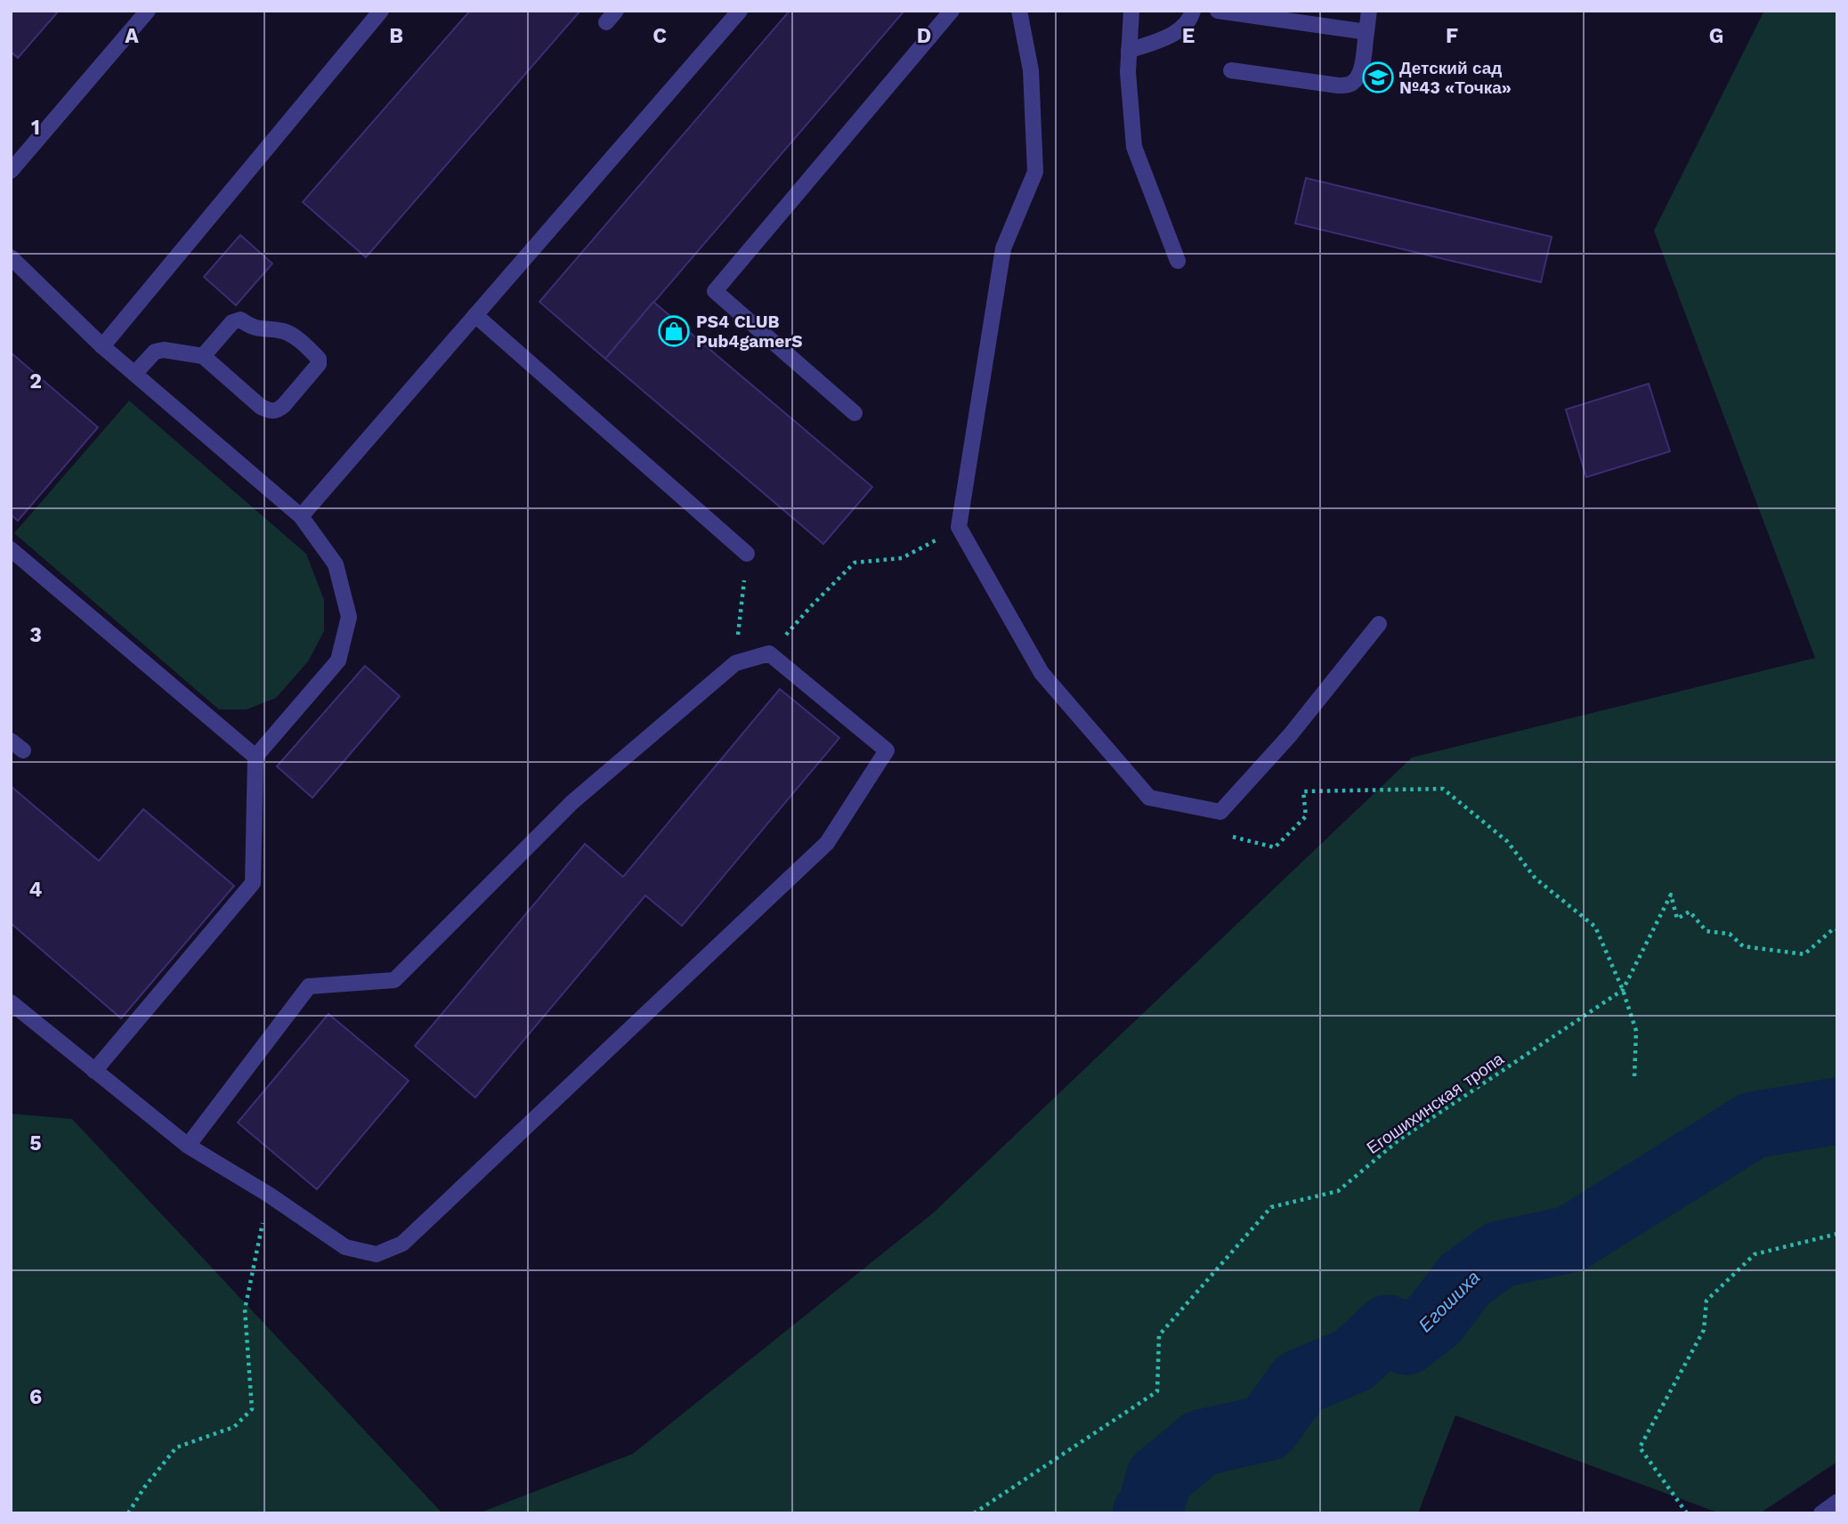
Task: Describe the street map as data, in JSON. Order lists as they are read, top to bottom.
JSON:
{
  "streets": {
    "path": ["Егошихинская тропа"]
  },
  "water": ["Егошиха"],
  "places": {
    "school or university": ["Детский сад №43 «Точка»"],
    "shop": ["PS4 CLUB Pub4gamerS"]
  },
  "grid": {
    "columns": [
      "A",
      "B",
      "C",
      "D",
      "E",
      "F",
      "G"
    ],
    "rows": [
      "1",
      "2",
      "3",
      "4",
      "5",
      "6"
    ]
  }
}
